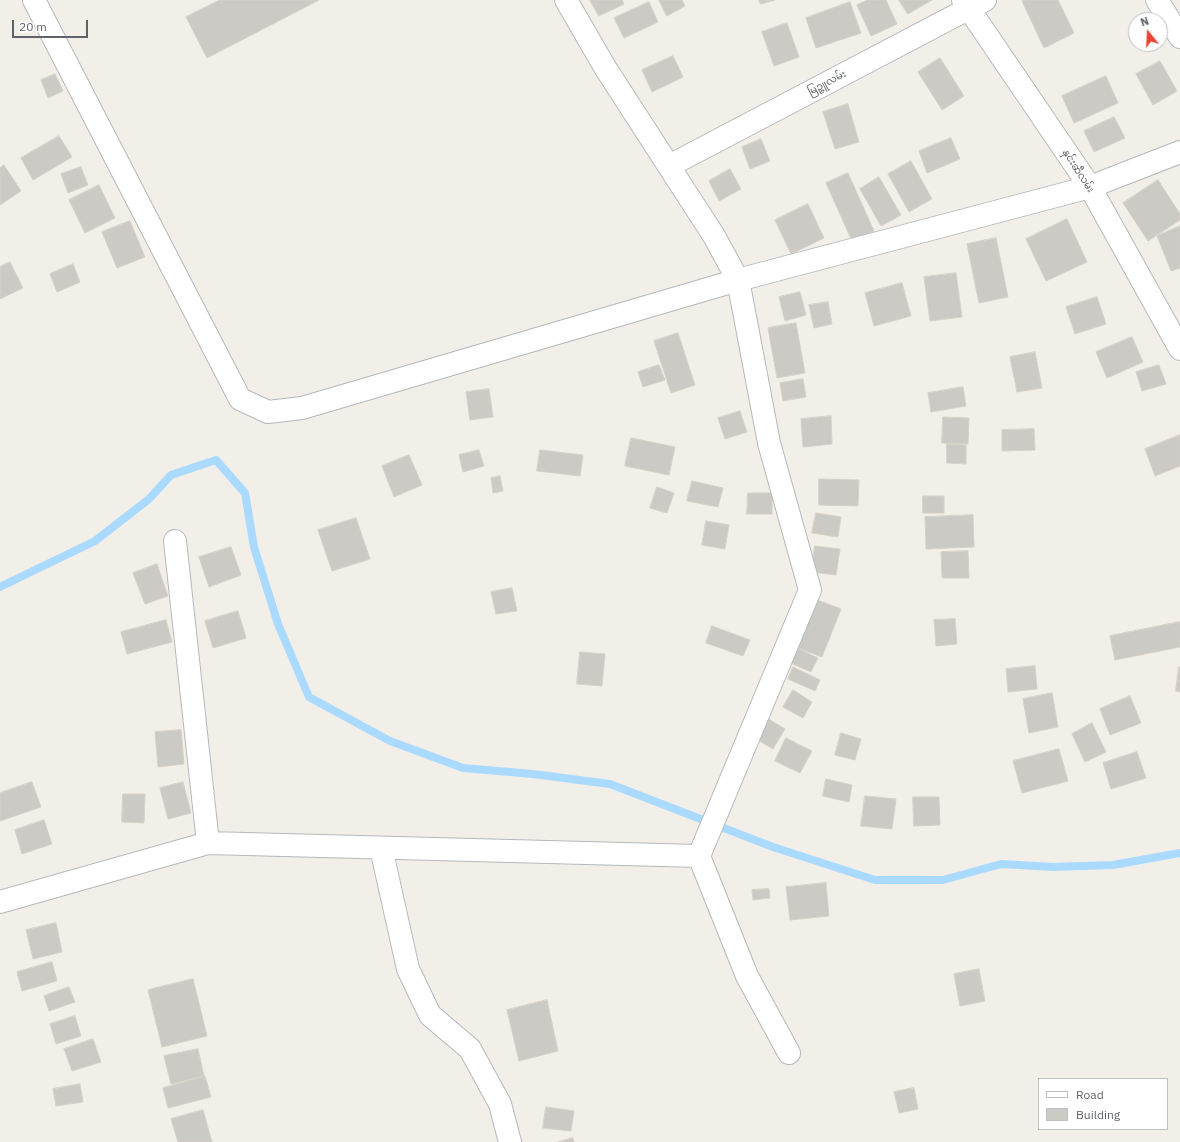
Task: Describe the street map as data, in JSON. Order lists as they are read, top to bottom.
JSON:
{
  "streets": {
    "street": ["မြဉ္ဇူလမ်း", "နှင်းဆီလမ်း"]
  },
  "crossings": [
    ["မြဉ္ဇူလမ်း", "နှင်းဆီလမ်း"]
  ],
  "legend": ["Road", "Building"],
  "scale_bar": "20 m",
  "north": "top"
}
